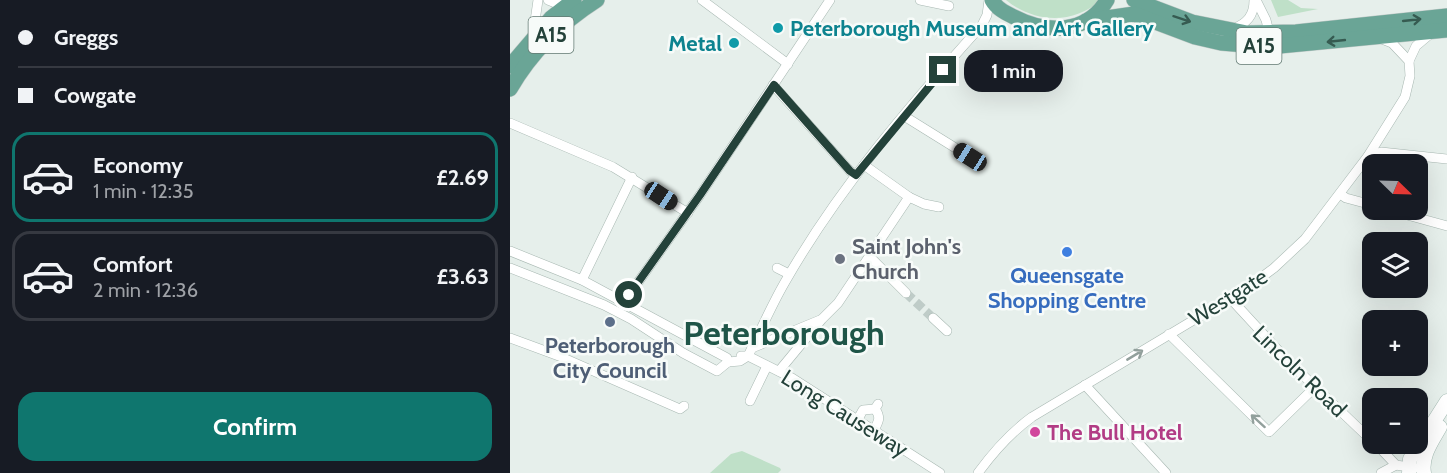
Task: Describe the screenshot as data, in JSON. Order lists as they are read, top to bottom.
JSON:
{
  "streets": {
    "main road": ["A15"],
    "street": ["Westgate", "Lincoln Road", "Long Causeway"]
  },
  "crossings": [
    ["Westgate", "Lincoln Road"]
  ],
  "districts": ["Peterborough"],
  "places": [
    "Peterborough Museum and Art Gallery",
    "Metal",
    "Queensgate Shopping Centre",
    "Saint John's Church",
    "Peterborough City Council",
    "The Bull Hotel"
  ],
  "north": "bottom right",
  "page": {
    "banner": ["Greggs", "Cowgate"],
    "bubble": "1 min",
    "list": [
      {
        "name": "Economy",
        "note": "1 min · 12:35",
        "value": "£2.69"
      },
      {
        "name": "Comfort",
        "note": "2 min · 12:36",
        "value": "£3.63"
      }
    ],
    "map_buttons": ["+", "−"],
    "buttons": "Confirm"
  }
}
